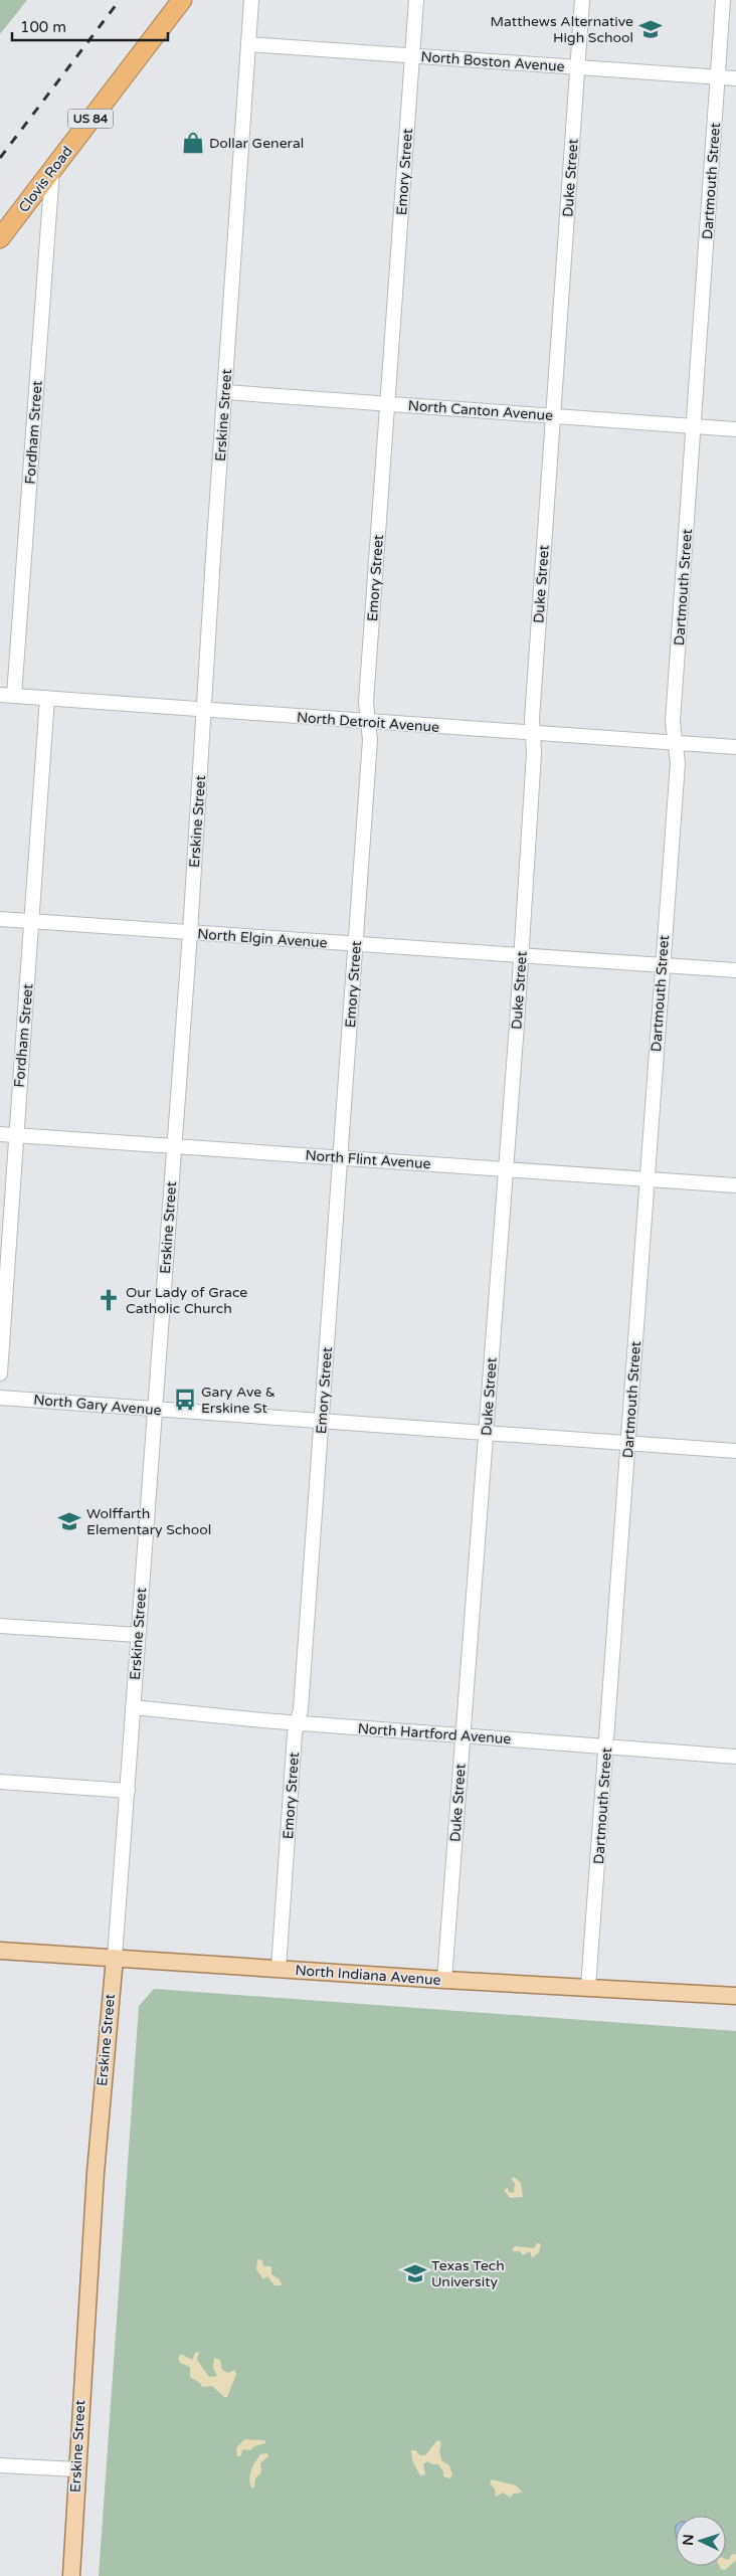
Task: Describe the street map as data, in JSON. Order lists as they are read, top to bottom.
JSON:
{
  "streets": {
    "highway": ["US 84", "Clovis Road"],
    "main road": ["Erskine Street", "North Indiana Avenue"],
    "street": [
      "North Boston Avenue",
      "Emory Street",
      "Duke Street",
      "Dartmouth Street",
      "North Canton Avenue",
      "Fordham Street",
      "North Detroit Avenue",
      "North Elgin Avenue",
      "North Flint Avenue",
      "North Gary Avenue",
      "North Hartford Avenue"
    ]
  },
  "crossings": [
    ["North Boston Avenue", "Emory Street"],
    ["North Boston Avenue", "Duke Street"],
    ["North Boston Avenue", "Dartmouth Street"],
    ["North Boston Avenue", "Erskine Street"],
    ["Emory Street", "North Canton Avenue"],
    ["Emory Street", "North Detroit Avenue"],
    ["Emory Street", "North Elgin Avenue"],
    ["Emory Street", "North Flint Avenue"],
    ["Emory Street", "North Gary Avenue"],
    ["Emory Street", "North Hartford Avenue"],
    ["Emory Street", "North Indiana Avenue"],
    ["Duke Street", "North Canton Avenue"],
    ["Duke Street", "North Detroit Avenue"],
    ["Duke Street", "North Elgin Avenue"],
    ["Duke Street", "North Flint Avenue"],
    ["Duke Street", "North Gary Avenue"],
    ["Duke Street", "North Hartford Avenue"],
    ["Duke Street", "North Indiana Avenue"],
    ["Clovis Road", "Fordham Street"],
    ["Dartmouth Street", "North Canton Avenue"],
    ["Dartmouth Street", "North Detroit Avenue"],
    ["Dartmouth Street", "North Elgin Avenue"],
    ["Dartmouth Street", "North Flint Avenue"],
    ["Dartmouth Street", "North Gary Avenue"],
    ["Dartmouth Street", "North Hartford Avenue"],
    ["Dartmouth Street", "North Indiana Avenue"],
    ["North Canton Avenue", "Erskine Street"],
    ["Erskine Street", "North Detroit Avenue"],
    ["Erskine Street", "North Elgin Avenue"],
    ["Erskine Street", "North Flint Avenue"],
    ["Erskine Street", "North Gary Avenue"],
    ["Erskine Street", "North Hartford Avenue"],
    ["Erskine Street", "North Indiana Avenue"],
    ["Fordham Street", "North Detroit Avenue"],
    ["Fordham Street", "North Elgin Avenue"],
    ["Fordham Street", "North Flint Avenue"]
  ],
  "places": {
    "school or university": ["Matthews Alternative High School", "Wolffarth Elementary School", "Texas Tech University"],
    "shop": ["Dollar General"],
    "church": ["Our Lady of Grace Catholic Church"],
    "bus stop": ["Gary Ave & Erskine St"]
  },
  "scale_bar": "100 m",
  "north": "left"
}
